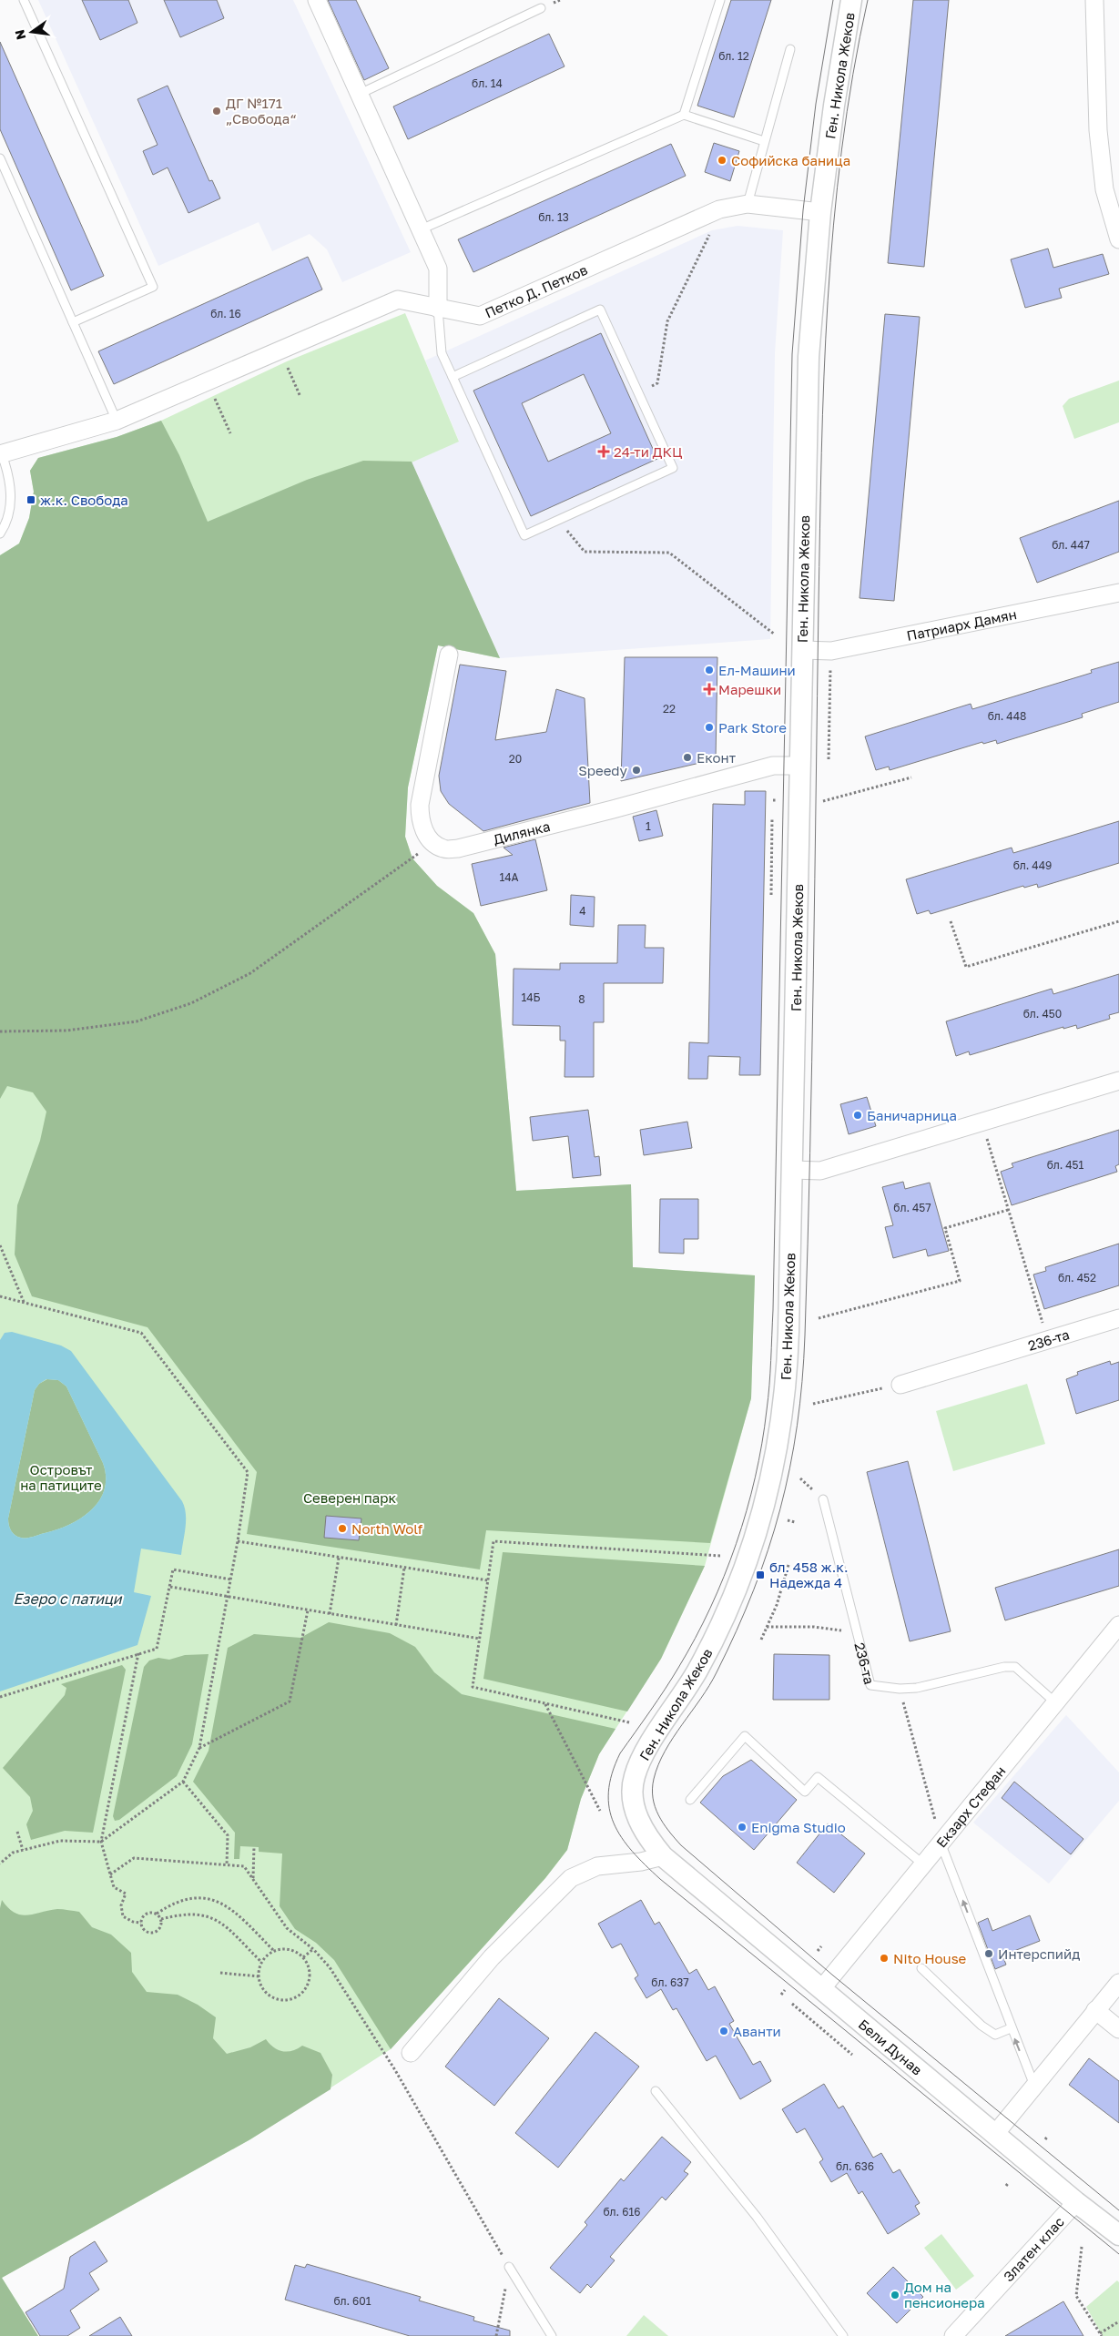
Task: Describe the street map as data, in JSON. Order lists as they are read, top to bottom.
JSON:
{
  "streets": {
    "street": [
      "Ген. Никола Жеков",
      "Петко Д. Петков",
      "Патриарх Дамян",
      "Дилянка",
      "236-та",
      "Екзарх Стефан",
      "Бели Дунав",
      "Златен клас"
    ]
  },
  "crossings": [
    ["Ген. Никола Жеков", "Петко Д. Петков"],
    ["Ген. Никола Жеков", "Патриарх Дамян"],
    ["Ген. Никола Жеков", "Дилянка"],
    ["Ген. Никола Жеков", "Бели Дунав"],
    ["236-та", "Екзарх Стефан"],
    ["Екзарх Стефан", "Бели Дунав"],
    ["Бели Дунав", "Златен клас"]
  ],
  "water": ["Езеро с патици"],
  "parks": ["Островът на патиците", "Северен парк"],
  "places": {
    "other": [
      "ДГ №171 „Свобода“",
      "Софийска баница",
      "Ел-Машини",
      "Park Store",
      "Еконт",
      "Speedy",
      "Баничарница",
      "North Wolf",
      "Enigma Studio",
      "Интерспийд",
      "Nito House",
      "Аванти",
      "Дом на пенсионера"
    ],
    "health": ["24-ти ДКЦ", "Марешки"],
    "transit": ["ж.к. Свобода", "бл. 458 ж.к. Надежда 4"]
  },
  "house_numbers": [
    "бл. 12",
    "бл. 14",
    "бл. 13",
    "бл. 16",
    "бл. 447",
    "22",
    "бл. 448",
    "20",
    "1",
    "бл. 449",
    "14А",
    "4",
    "14Б",
    "8",
    "бл. 450",
    "бл. 451",
    "бл. 457",
    "бл. 452",
    "бл. 637",
    "бл. 636",
    "бл. 616",
    "бл. 601"
  ],
  "north": "left"
}
